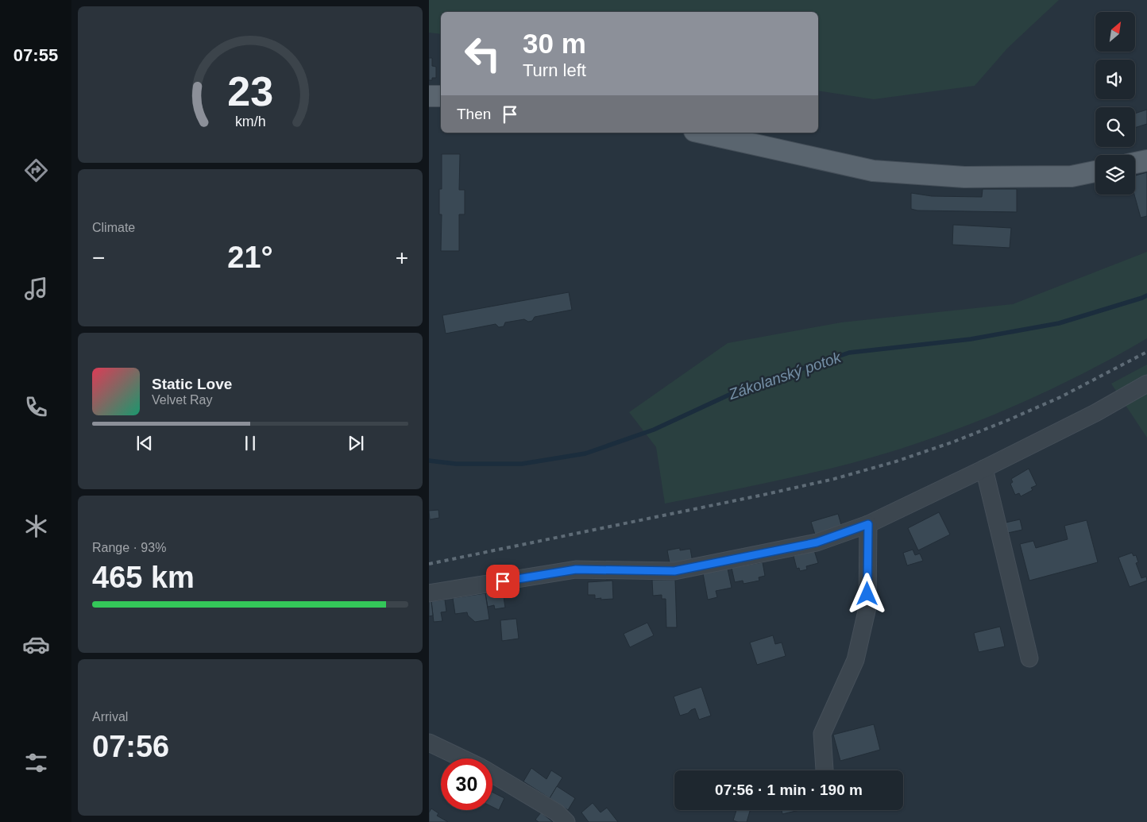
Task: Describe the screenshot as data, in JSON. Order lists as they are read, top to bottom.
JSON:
{
  "water": ["Zákolanský potok"],
  "north": "top right",
  "page": {
    "tabs": "07:55",
    "turn": ["30 m", "Turn left"],
    "then": "Then",
    "tile": [
      "Climate",
      ["Range · 93%", "465 km"],
      ["Arrival", "07:56"]
    ],
    "heat": ["−", "21°", "+"],
    "song": ["Static Love", "Velvet Ray"],
    "limit": "30",
    "trip": "07:56 · 1 min · 190 m",
    "gauge": ["23", "km/h"]
  }
}
